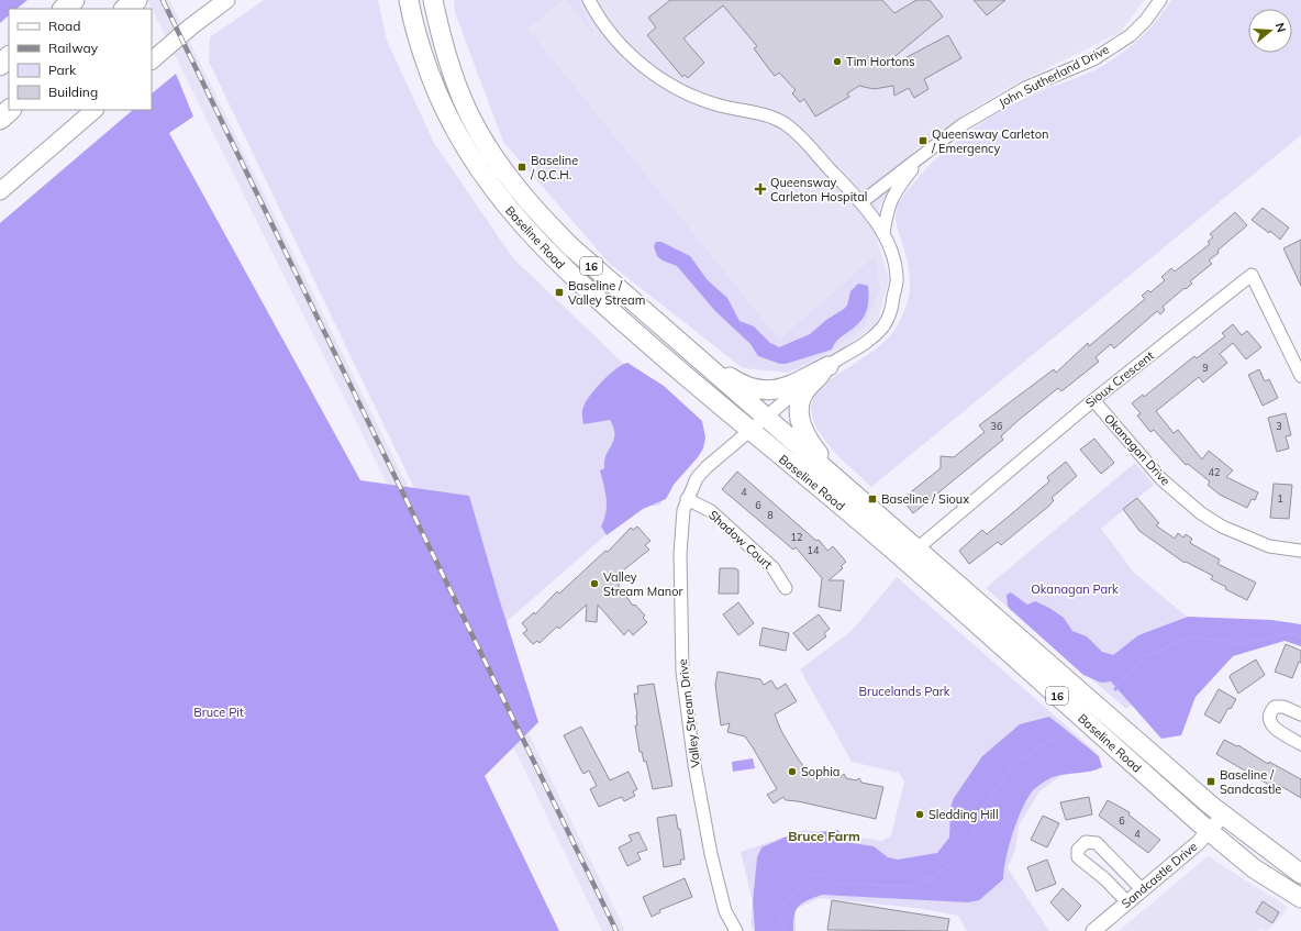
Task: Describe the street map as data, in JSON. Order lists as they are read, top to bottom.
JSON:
{
  "streets": {
    "main road": ["Baseline Road", "16"],
    "street": [
      "John Sutherland Drive",
      "Sioux Crescent",
      "Okanagan Drive",
      "Shadow Court",
      "Valley Stream Drive",
      "Sandcastle Drive"
    ]
  },
  "crossings": [
    ["Baseline Road", "Sioux Crescent"],
    ["Baseline Road", "Valley Stream Drive"],
    ["Baseline Road", "Sandcastle Drive"],
    ["Sioux Crescent", "Okanagan Drive"],
    ["Shadow Court", "Valley Stream Drive"]
  ],
  "districts": ["Bruce Farm"],
  "parks": ["Okanagan Park", "Brucelands Park", "Bruce Pit"],
  "places": {
    "other": [
      "Tim Hortons",
      "Valley Stream Manor",
      "Sophia",
      "Sledding Hill"
    ],
    "transit": [
      "Queensway Carleton / Emergency",
      "Baseline / Q.C.H.",
      "Baseline / Valley Stream",
      "Baseline / Sioux",
      "Baseline / Sandcastle"
    ],
    "health": ["Queensway Carleton Hospital"]
  },
  "house_numbers": [
    "9",
    "36",
    "3",
    "42",
    "4",
    "1",
    "6",
    "8",
    "12",
    "14",
    "6",
    "4"
  ],
  "legend": [
    "Road",
    "Railway",
    "Park",
    "Building"
  ],
  "north": "right"
}
